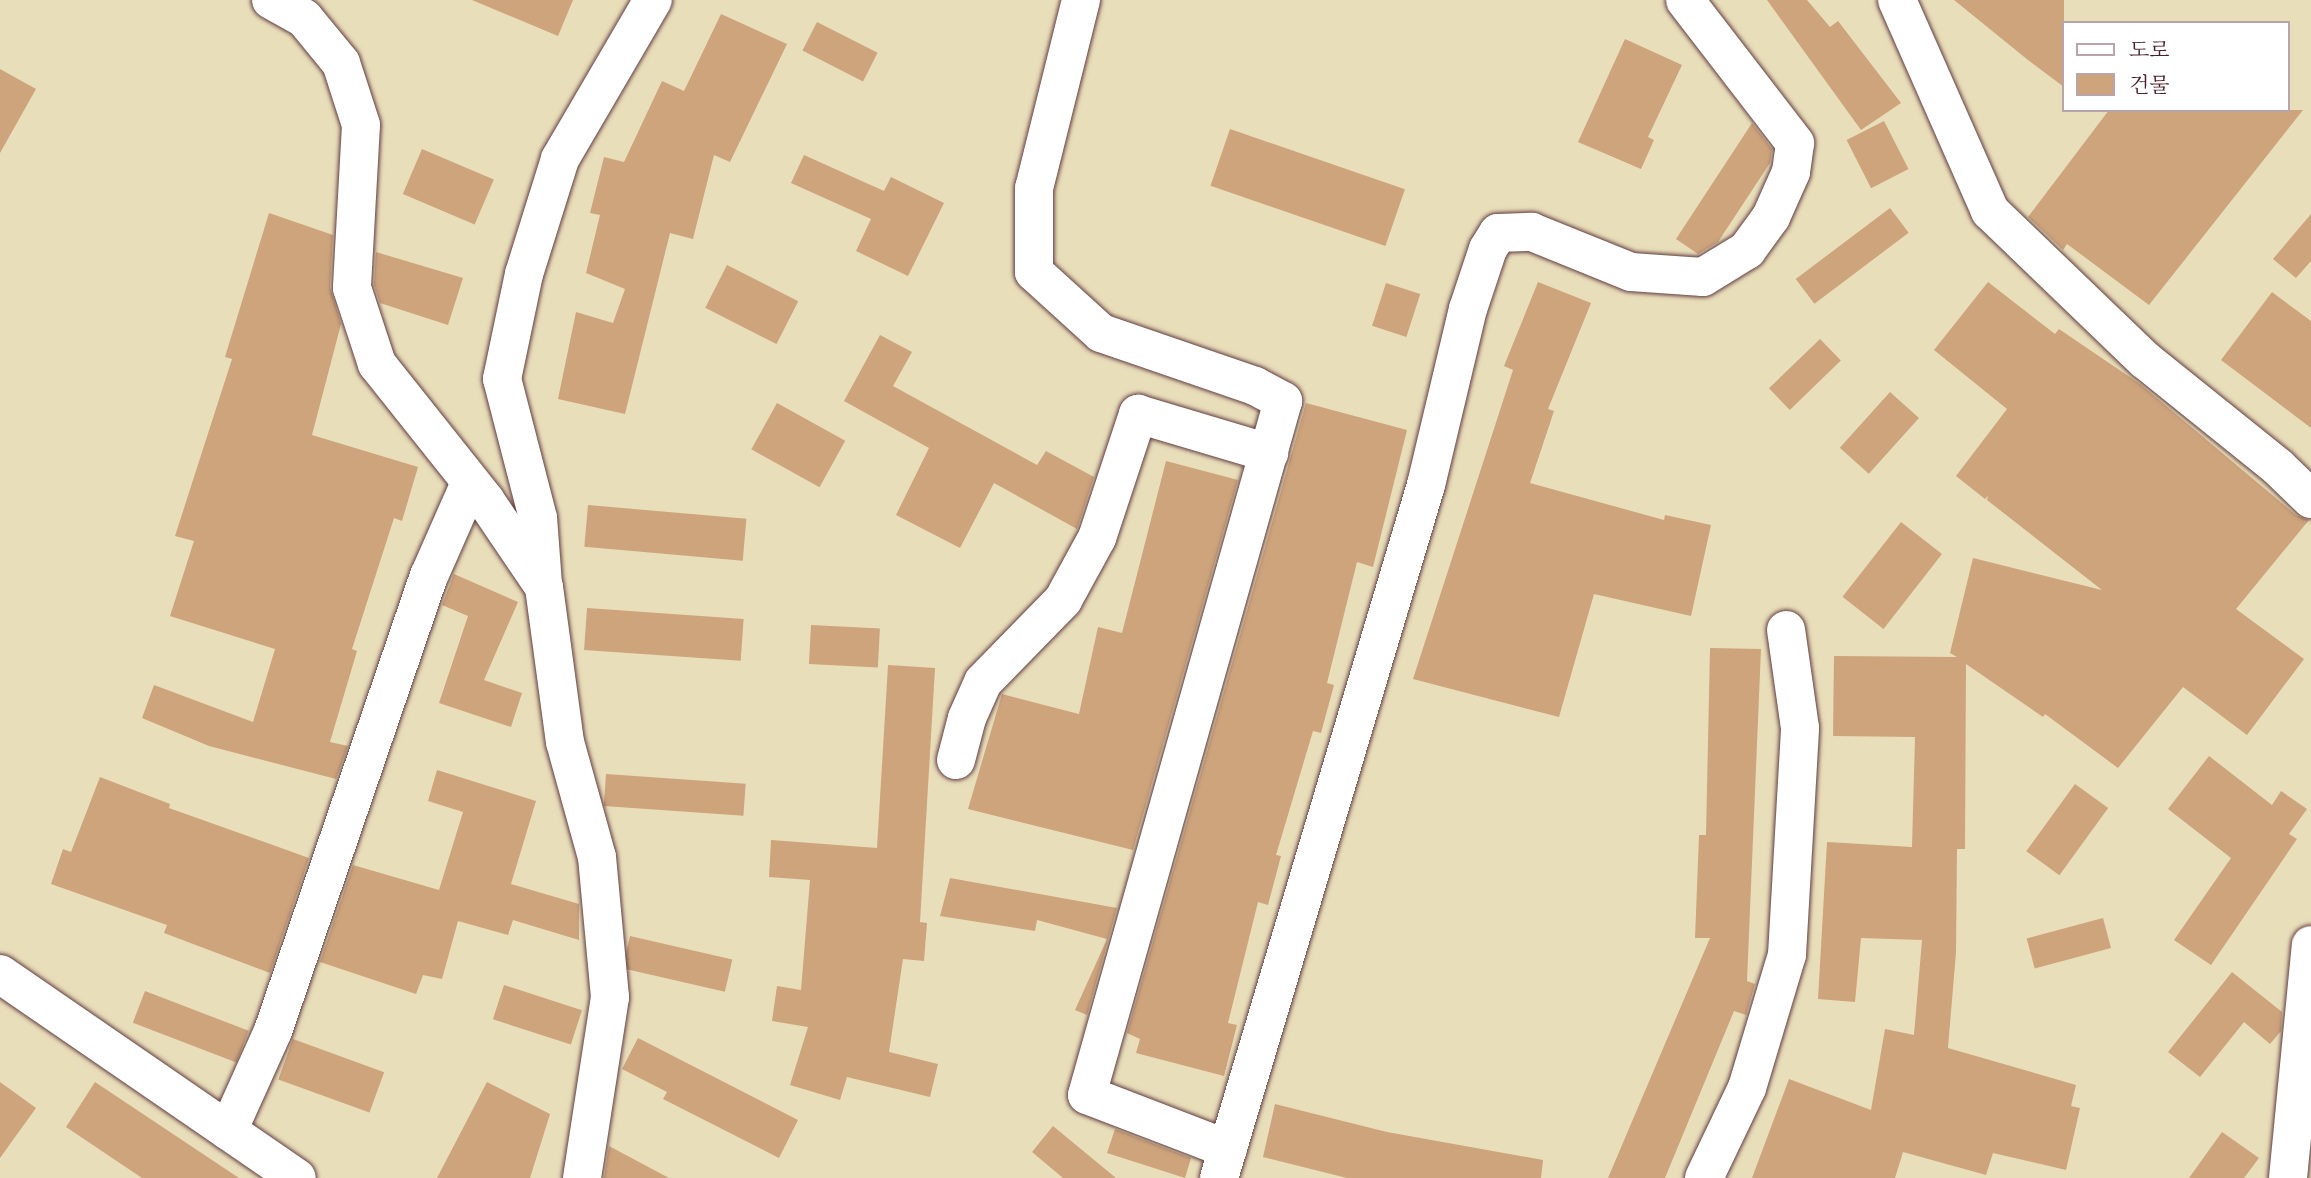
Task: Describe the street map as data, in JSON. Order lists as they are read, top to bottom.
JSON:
{
  "legend": ["도로", "건물"]
}
